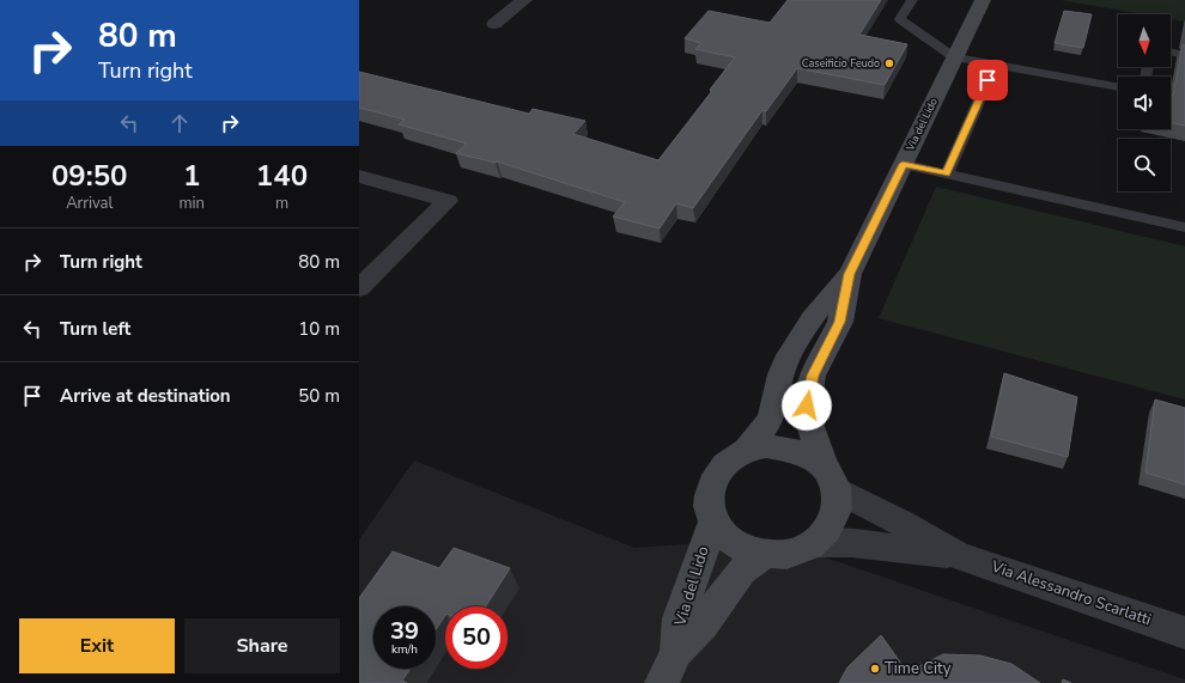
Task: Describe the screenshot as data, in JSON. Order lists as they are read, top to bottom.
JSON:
{
  "streets": {
    "main road": ["Via del Lido"],
    "street": ["Via Alessandro Scarlatti"]
  },
  "crossings": [
    ["Via del Lido", "Via Alessandro Scarlatti"]
  ],
  "places": ["Caseificio Feudo", "Time City"],
  "north": "bottom",
  "page": {
    "turn": ["80 m", "Turn right"],
    "eta": [
      "09:50",
      "Arrival",
      "1",
      "min",
      "140",
      "m"
    ],
    "list": [
      {
        "name": "Turn right",
        "value": "80 m"
      },
      {
        "name": "Turn left",
        "value": "10 m"
      },
      {
        "name": "Arrive at destination",
        "value": "50 m"
      }
    ],
    "speed": "39 km/h",
    "limit": "50",
    "buttons": ["Exit", "Share"]
  }
}
